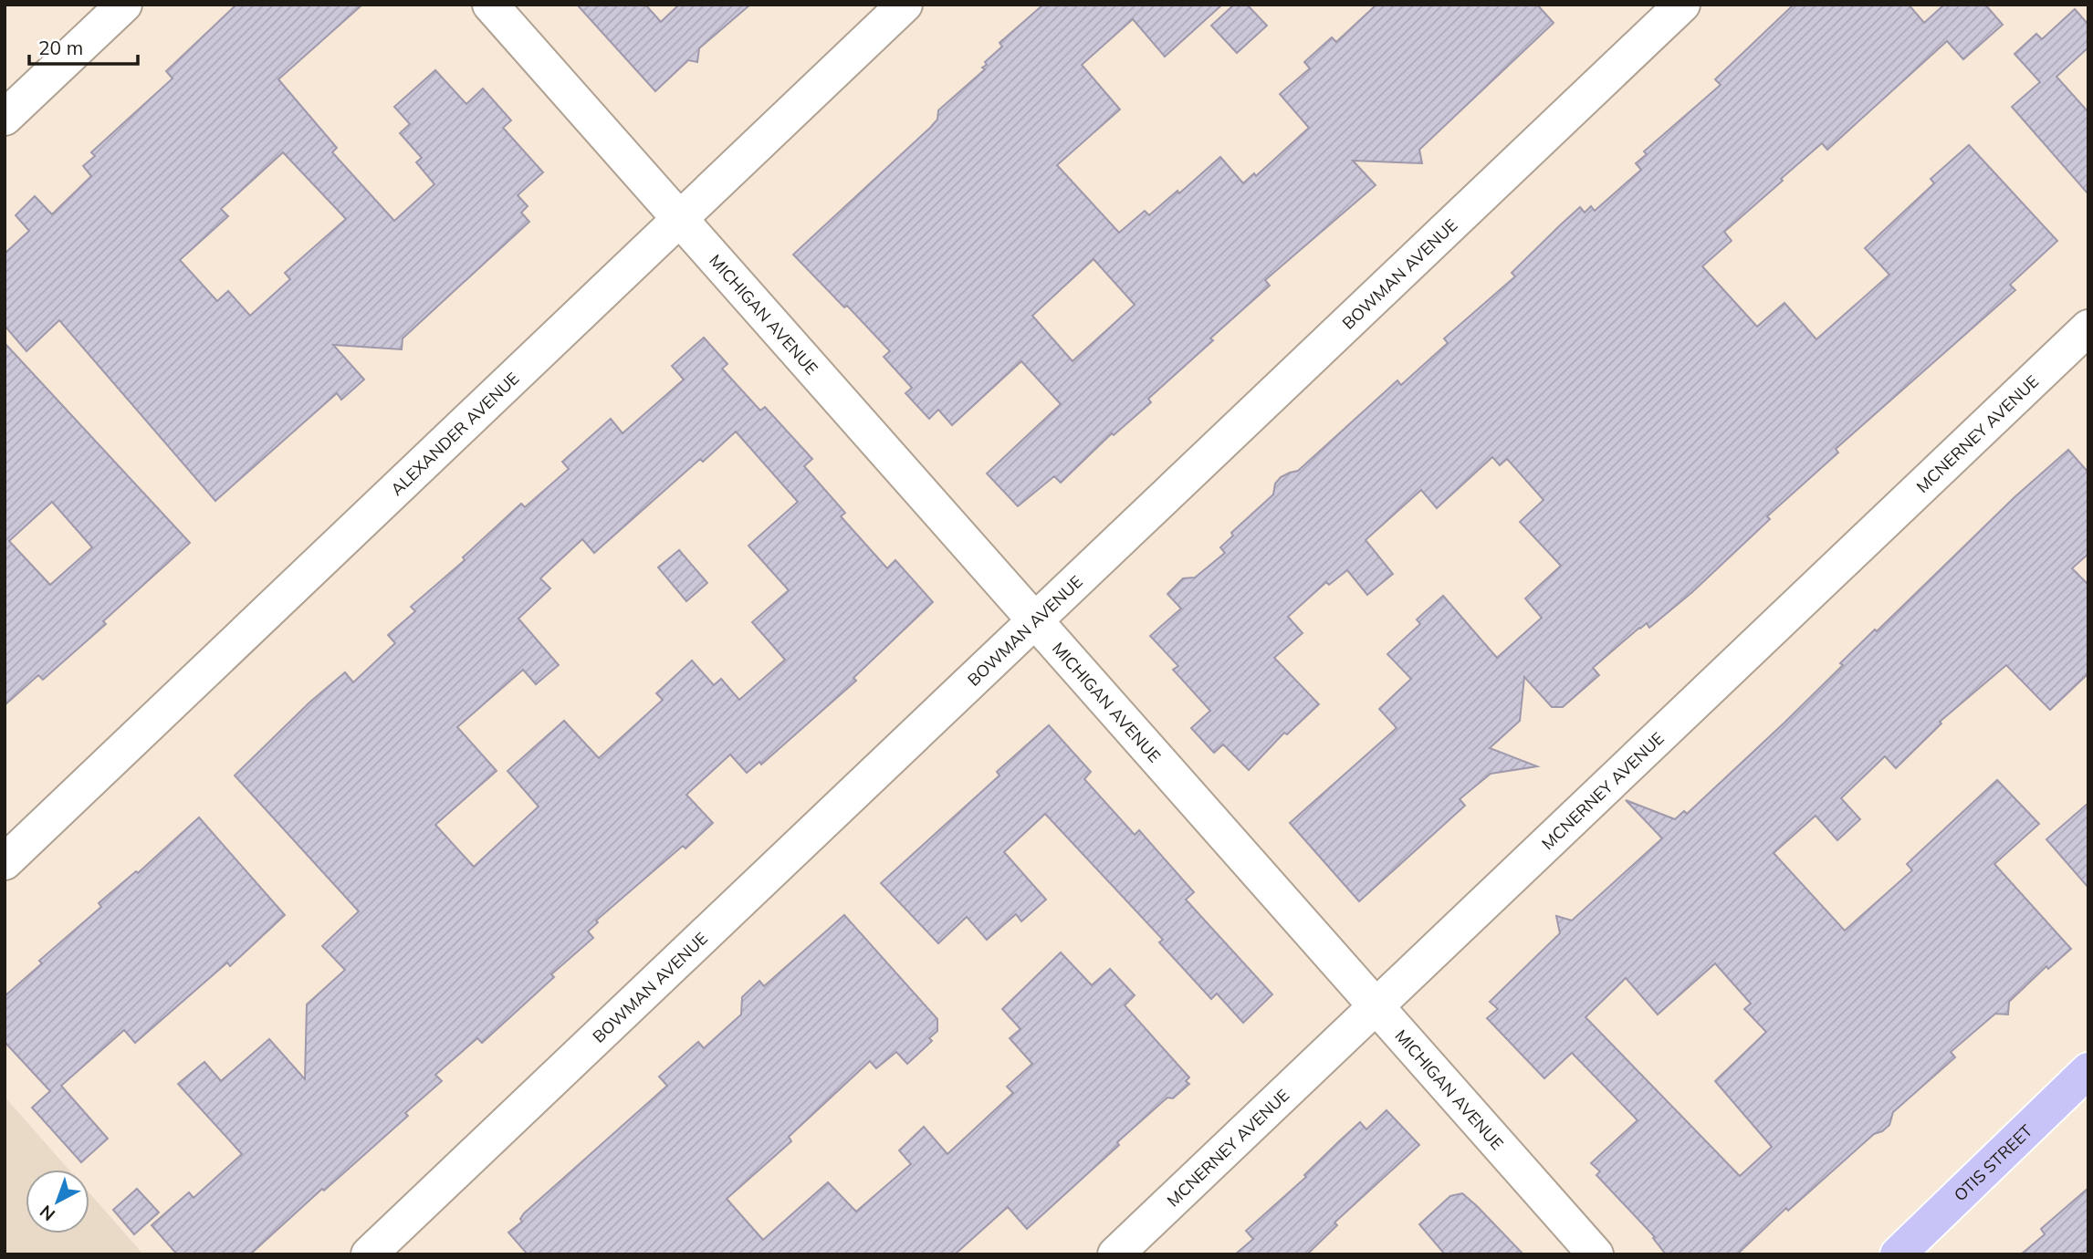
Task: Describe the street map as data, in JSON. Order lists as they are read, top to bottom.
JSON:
{
  "streets": {
    "main road": ["OTIS STREET"],
    "street": [
      "BOWMAN AVENUE",
      "MICHIGAN AVENUE",
      "ALEXANDER AVENUE",
      "MCNERNEY AVENUE"
    ]
  },
  "crossings": [
    ["BOWMAN AVENUE", "MICHIGAN AVENUE"],
    ["MICHIGAN AVENUE", "ALEXANDER AVENUE"],
    ["MICHIGAN AVENUE", "MCNERNEY AVENUE"]
  ],
  "scale_bar": "20 m",
  "north": "bottom left"
}
